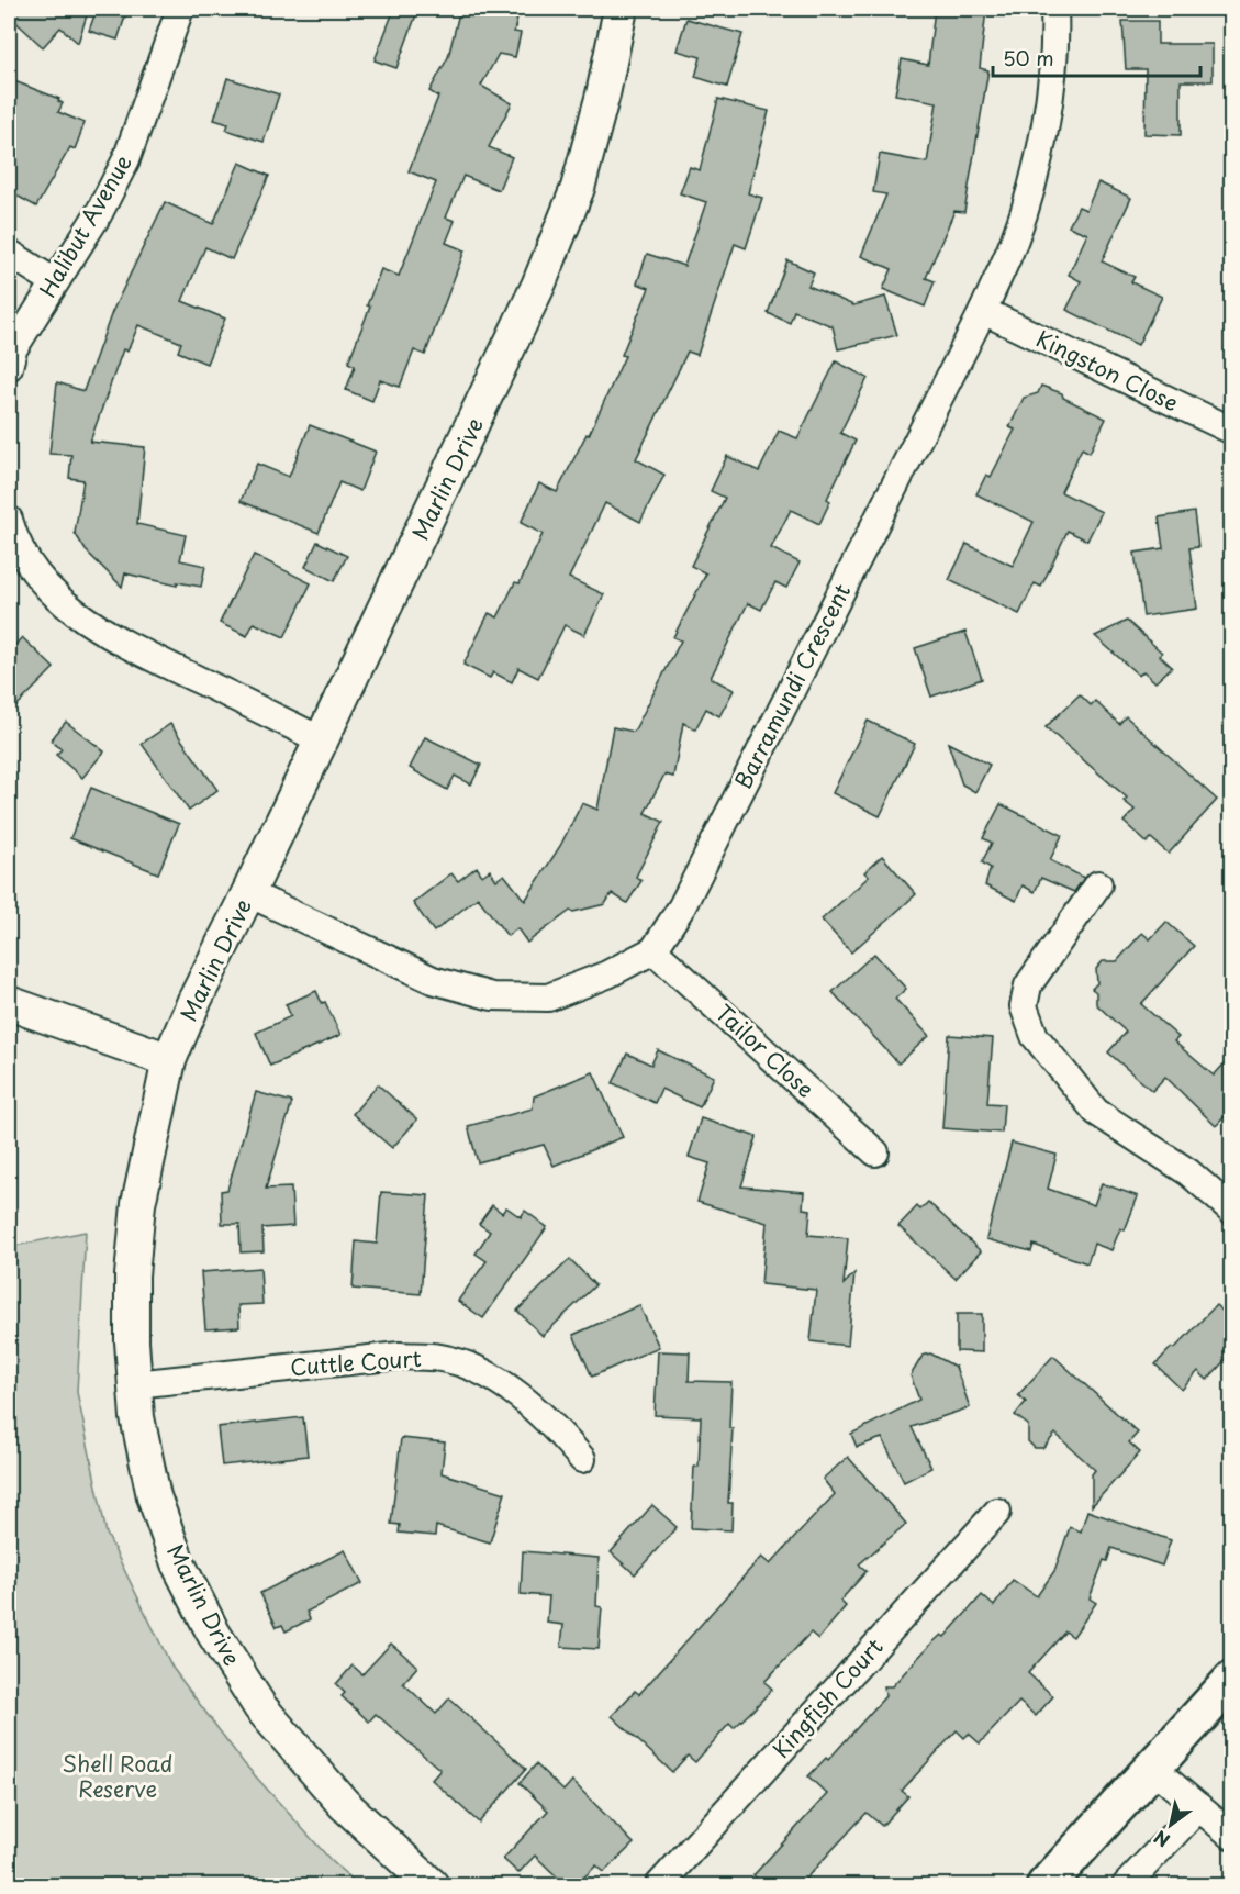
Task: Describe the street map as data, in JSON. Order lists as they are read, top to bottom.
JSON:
{
  "streets": {
    "street": [
      "Halibut Avenue",
      "Kingston Close",
      "Marlin Drive",
      "Barramundi Crescent",
      "Tailor Close",
      "Cuttle Court",
      "Kingfish Court"
    ]
  },
  "crossings": [
    ["Kingston Close", "Barramundi Crescent"],
    ["Marlin Drive", "Barramundi Crescent"],
    ["Marlin Drive", "Cuttle Court"],
    ["Barramundi Crescent", "Tailor Close"]
  ],
  "parks": ["Shell Road Reserve"],
  "scale_bar": "50 m",
  "north": "bottom left"
}
